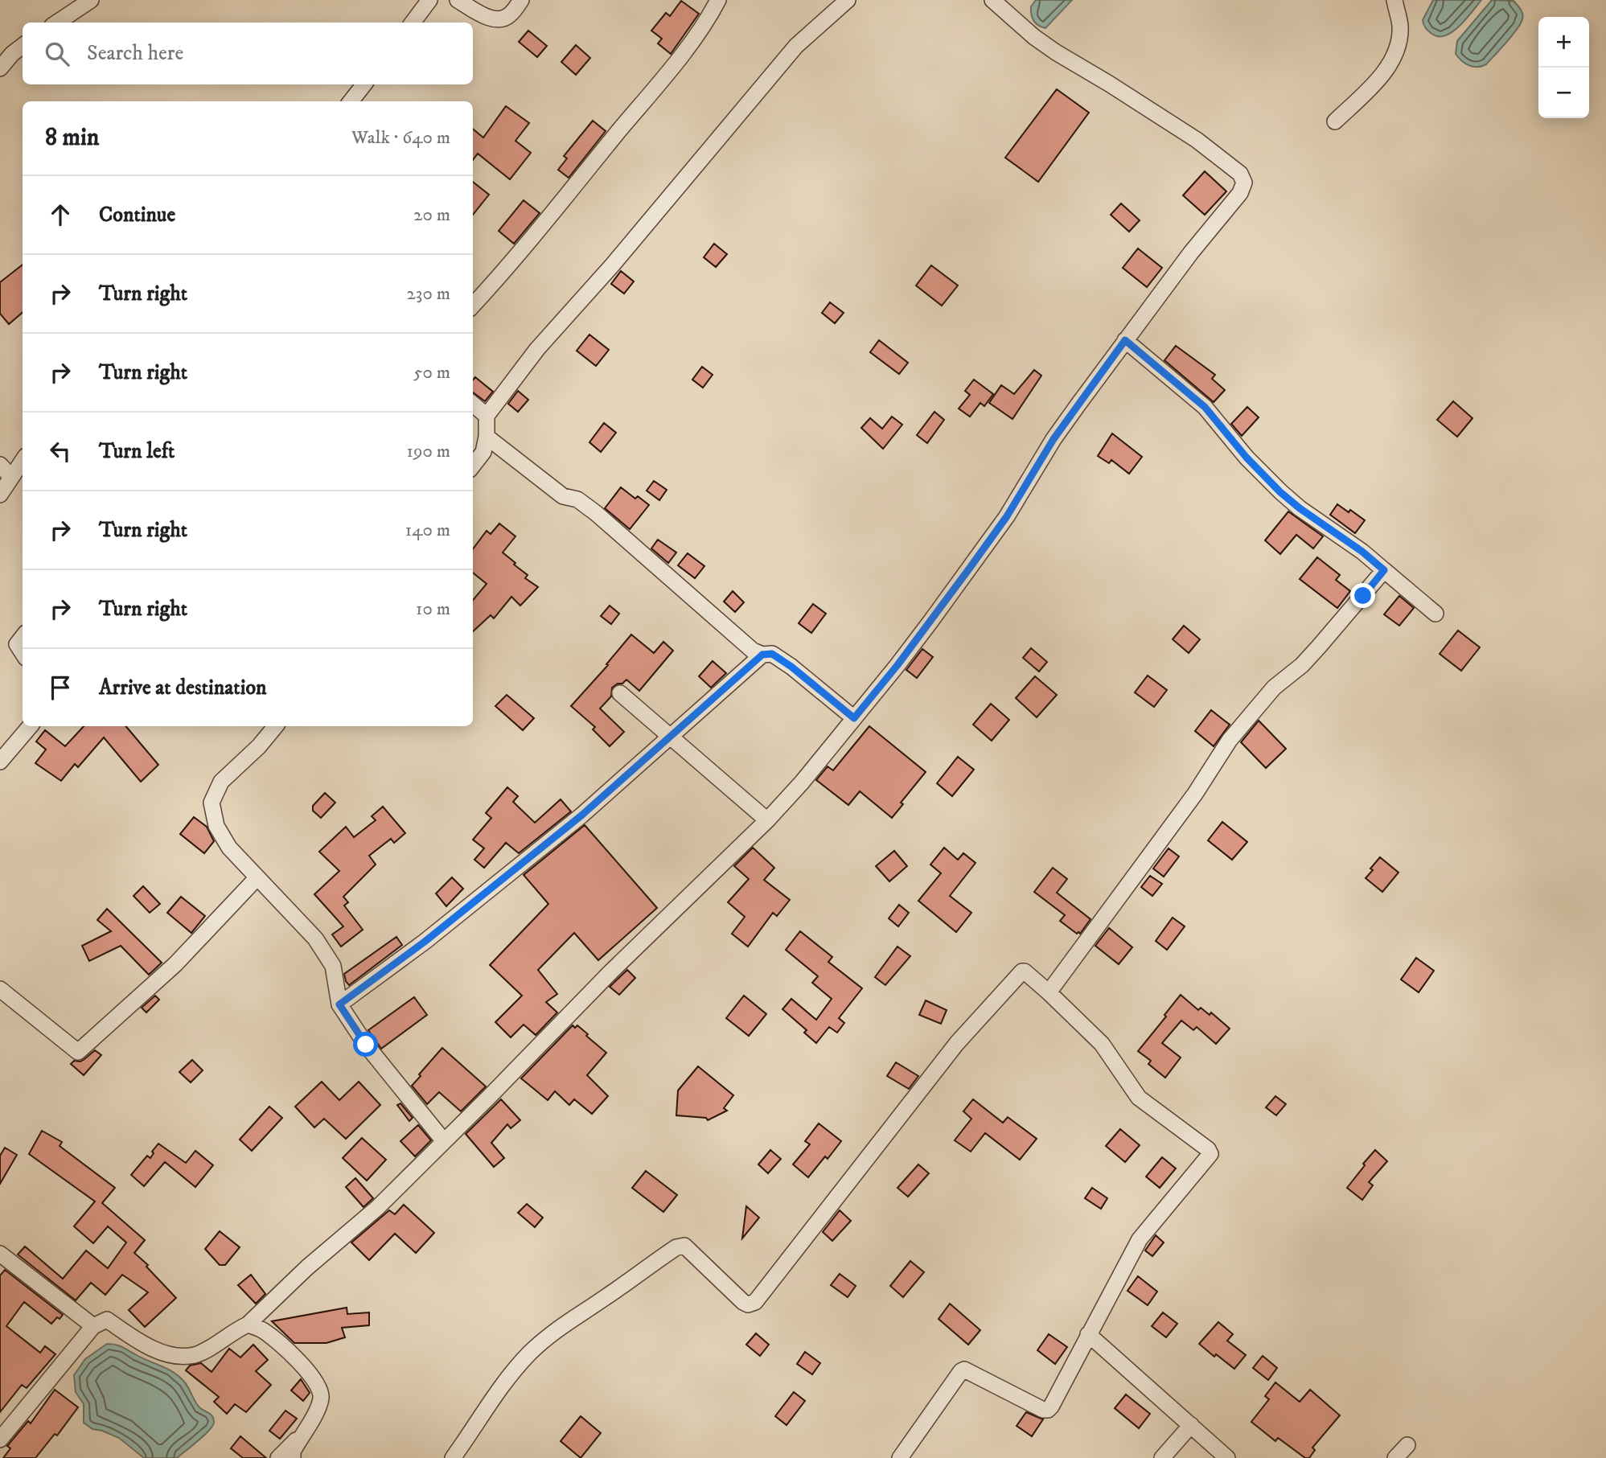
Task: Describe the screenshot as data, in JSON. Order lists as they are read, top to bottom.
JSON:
{
  "page": {
    "map_buttons": ["+", "−"],
    "search": "Search here",
    "heading": ["8 min", "Walk · 640 m"],
    "list": [
      ["Continue", "20 m"],
      ["Turn right", "230 m"],
      ["Turn right", "50 m"],
      ["Turn left", "190 m"],
      ["Turn right", "140 m"],
      ["Turn right", "10 m"],
      "Arrive at destination"
    ]
  }
}
